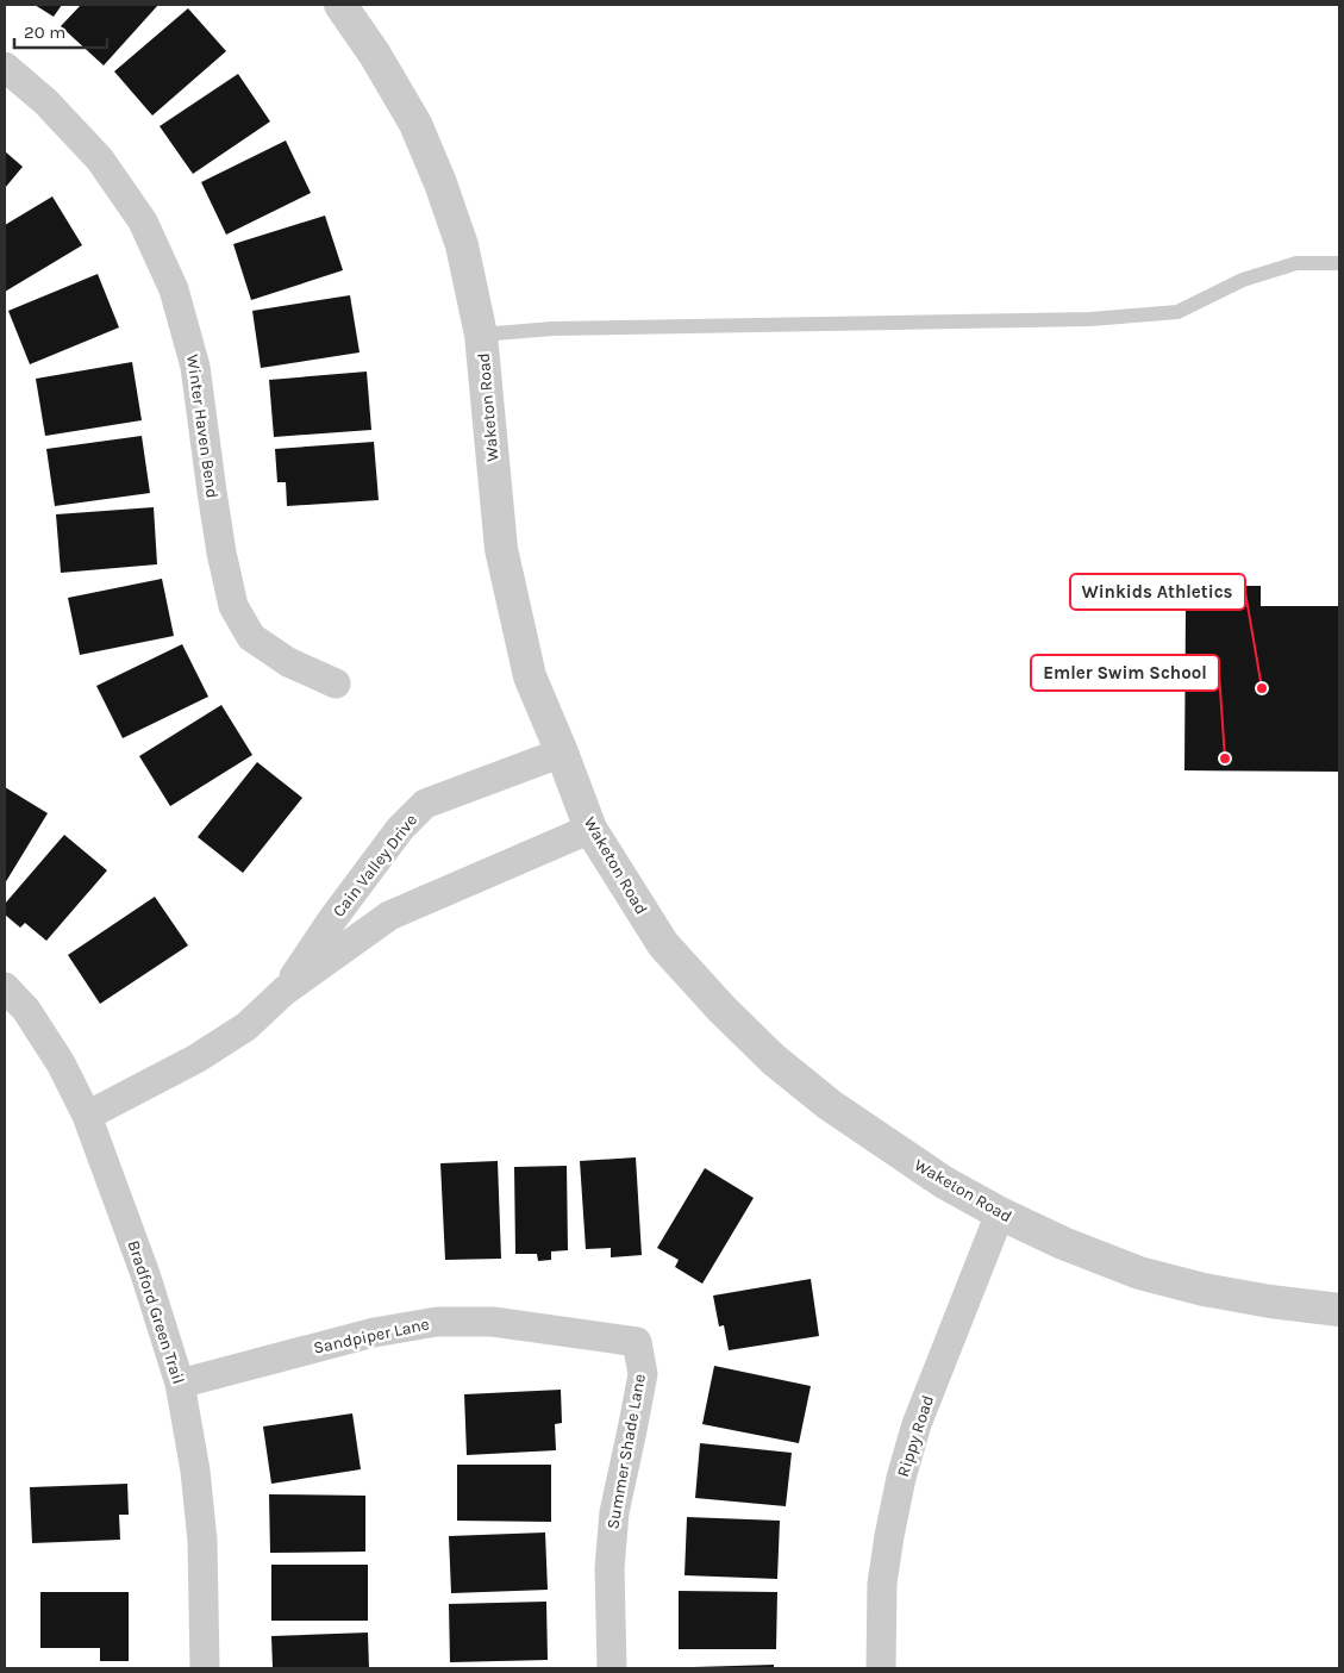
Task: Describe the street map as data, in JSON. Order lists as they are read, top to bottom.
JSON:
{
  "streets": {
    "street": [
      "Waketon Road",
      "Winter Haven Bend",
      "Cain Valley Drive",
      "Bradford Green Trail",
      "Sandpiper Lane",
      "Rippy Road",
      "Summer Shade Lane"
    ]
  },
  "crossings": [
    ["Waketon Road", "Cain Valley Drive"],
    ["Waketon Road", "Rippy Road"],
    ["Cain Valley Drive", "Bradford Green Trail"],
    ["Bradford Green Trail", "Sandpiper Lane"],
    ["Sandpiper Lane", "Summer Shade Lane"]
  ],
  "places": ["Winkids Athletics", "Emler Swim School"],
  "scale_bar": "20 m"
}
